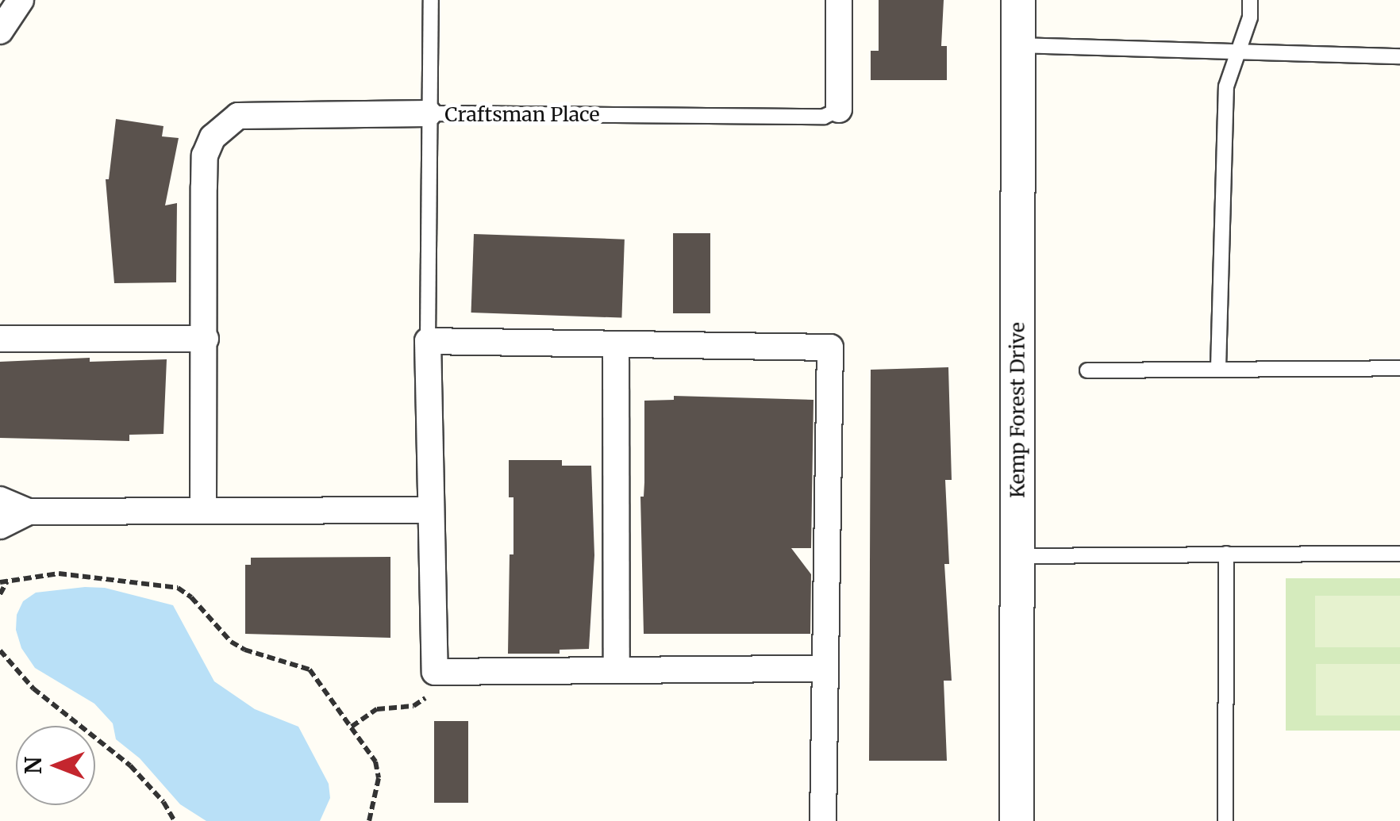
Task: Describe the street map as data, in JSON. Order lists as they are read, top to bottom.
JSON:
{
  "streets": {
    "street": ["Craftsman Place", "Kemp Forest Drive"]
  },
  "north": "left"
}
